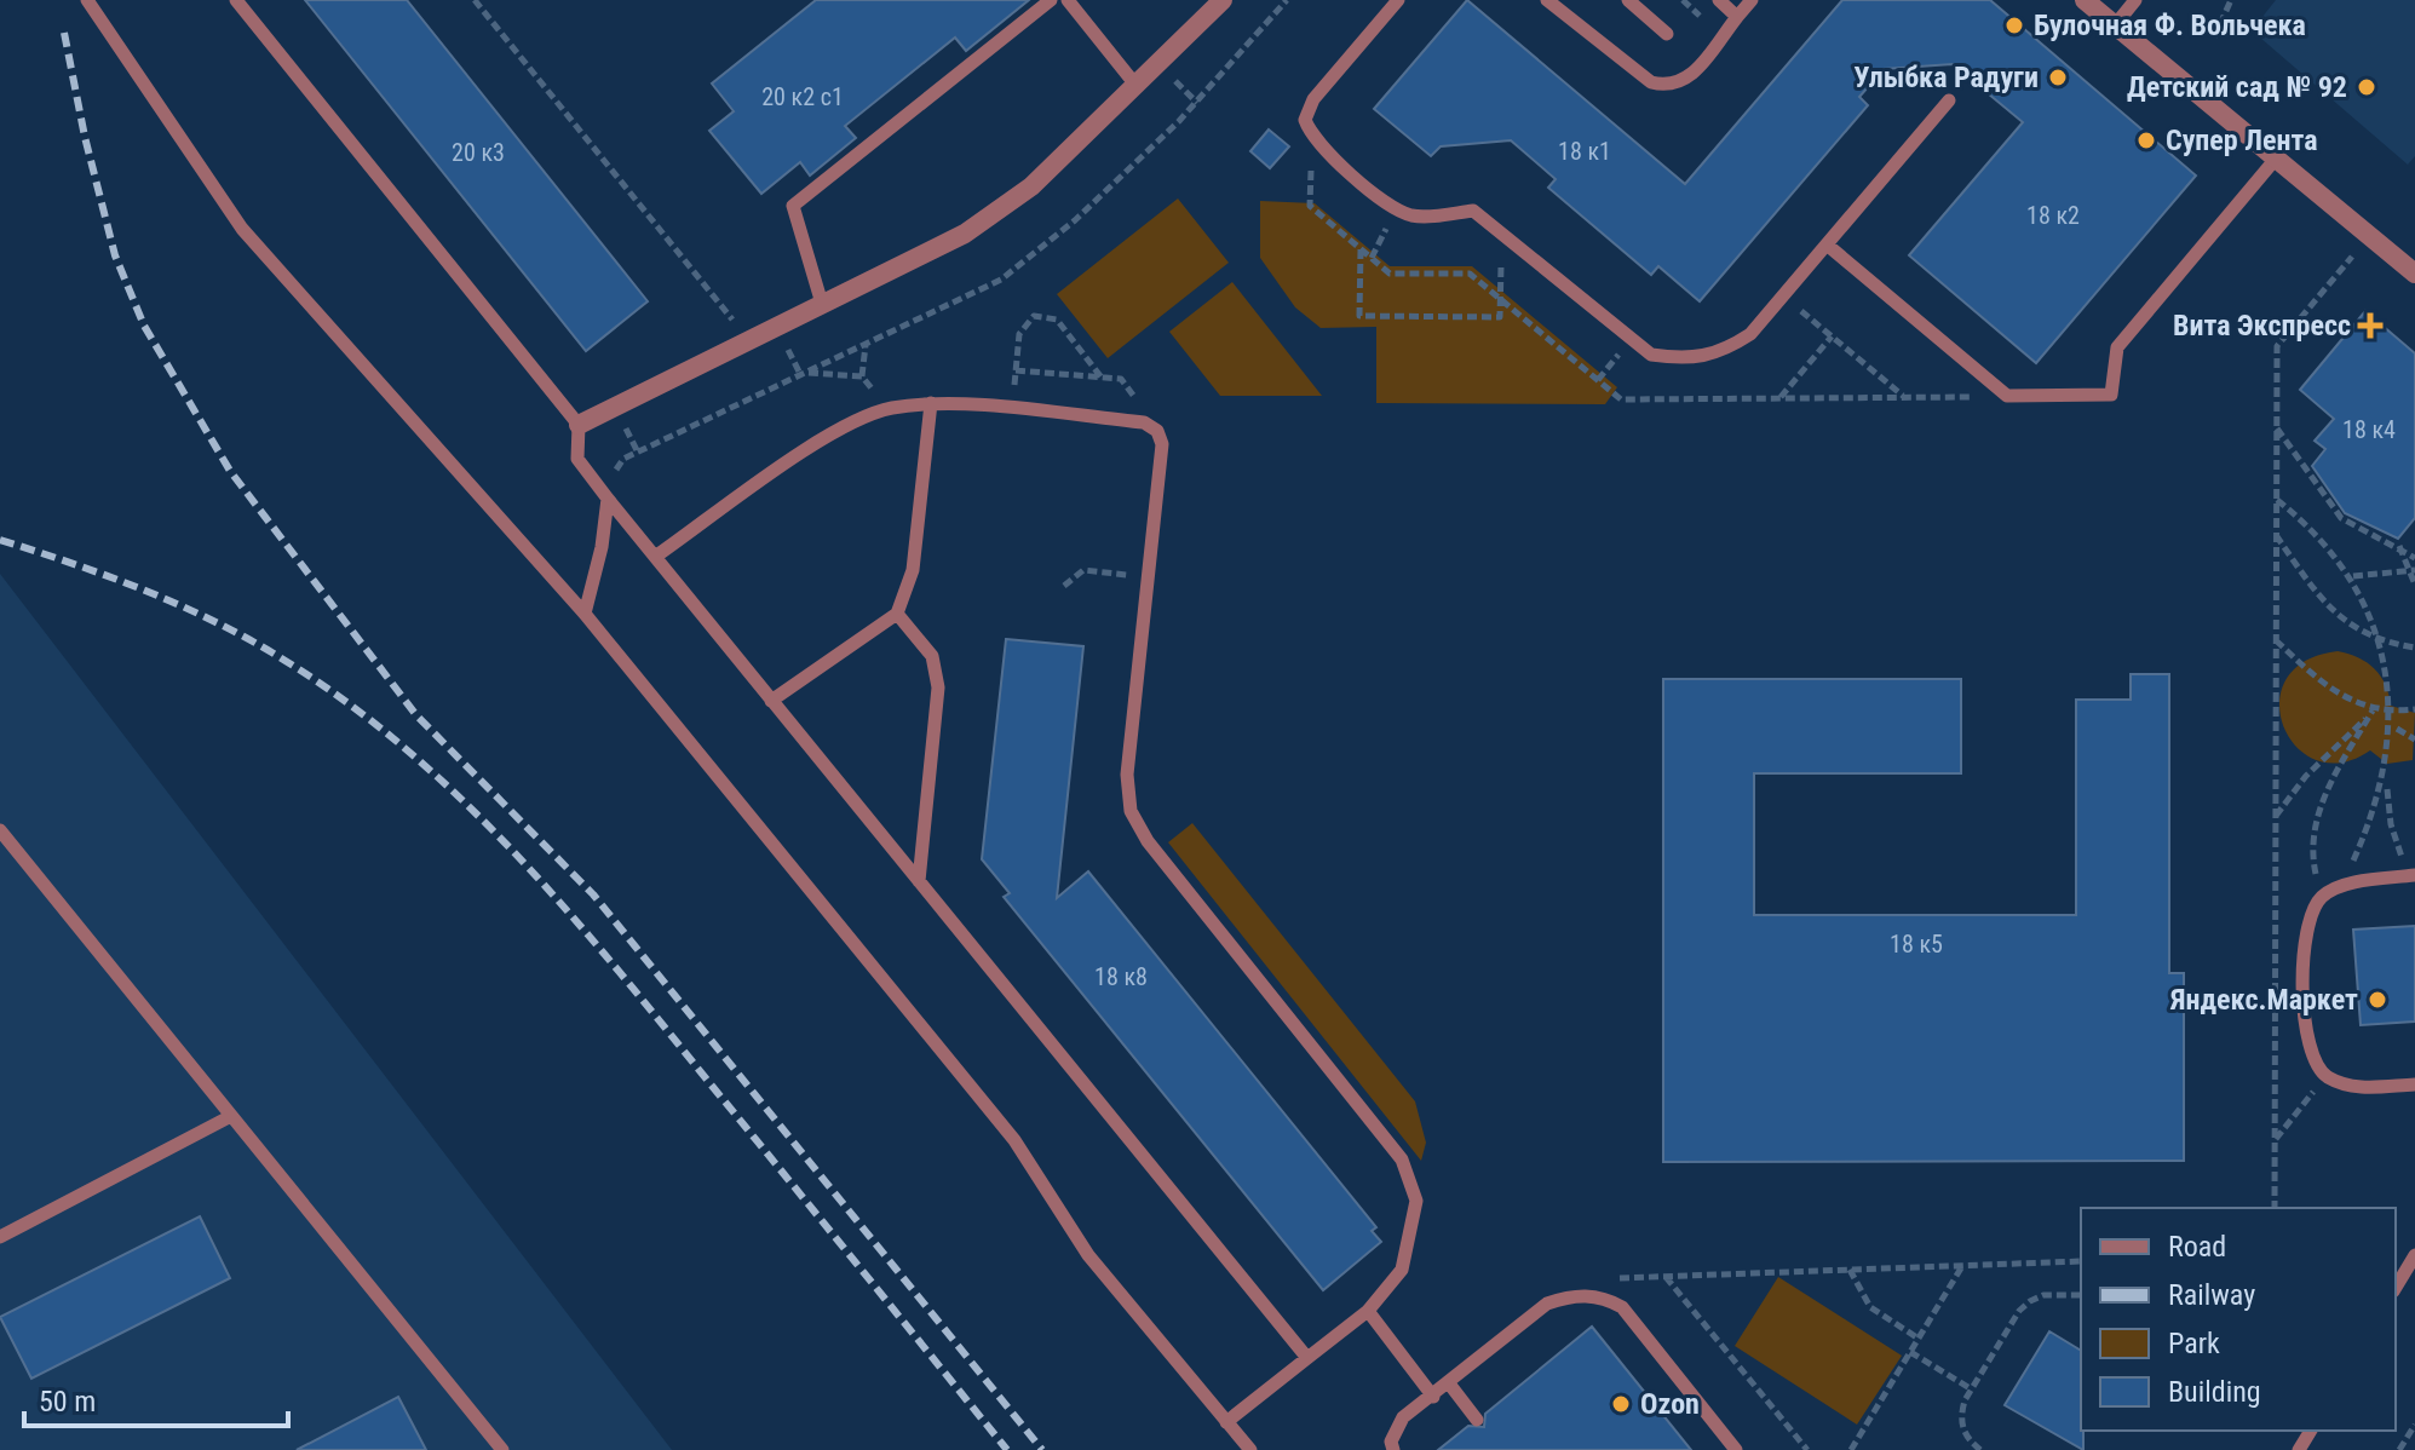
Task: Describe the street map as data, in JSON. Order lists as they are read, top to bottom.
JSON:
{
  "places": {
    "other": [
      "Булочная Ф. Вольчека",
      "Улыбка Радуги",
      "Детский сад № 92",
      "Супер Лента",
      "Яндекс.Маркет",
      "Ozon"
    ],
    "health": ["Вита Экспресс"]
  },
  "house_numbers": [
    "20 к2 с1",
    "18 к1",
    "20 к3",
    "18 к2",
    "18 к4",
    "18 к5",
    "18 к8"
  ],
  "legend": [
    "Road",
    "Railway",
    "Park",
    "Building"
  ],
  "scale_bar": "50 m"
}
